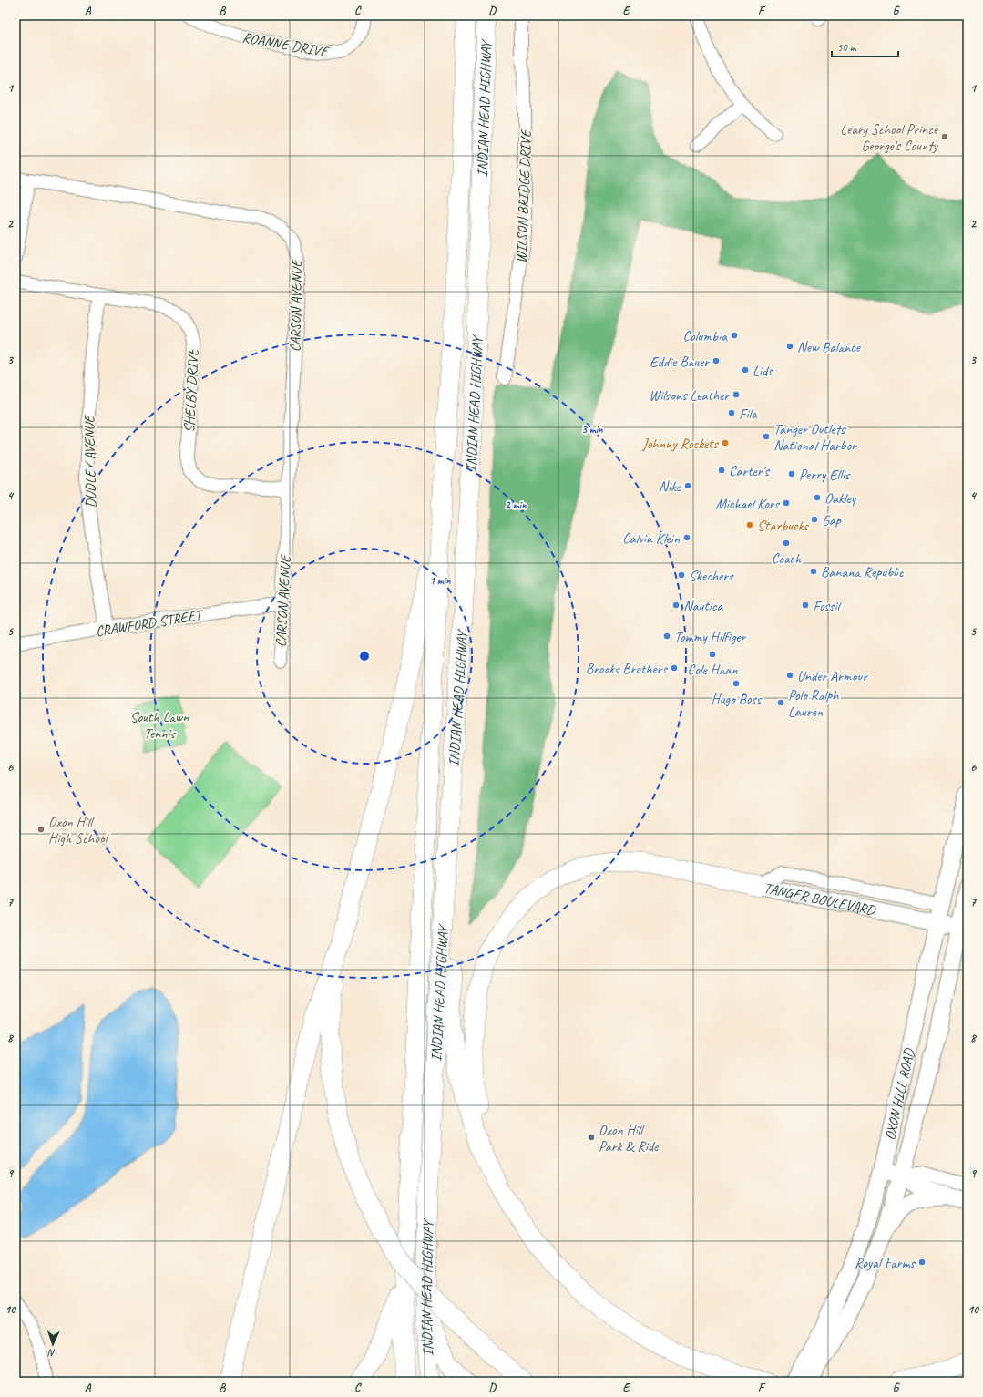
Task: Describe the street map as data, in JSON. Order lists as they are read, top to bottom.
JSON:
{
  "streets": {
    "highway": ["INDIAN HEAD HIGHWAY"],
    "main road": ["TANGER BOULEVARD", "OXON HILL ROAD"],
    "street": [
      "ROANNE DRIVE",
      "WILSON BRIDGE DRIVE",
      "CARSON AVENUE",
      "SHELBY DRIVE",
      "DUDLEY AVENUE",
      "CRAWFORD STREET"
    ]
  },
  "crossings": [
    ["CARSON AVENUE", "SHELBY DRIVE"],
    ["CARSON AVENUE", "CRAWFORD STREET"],
    ["SHELBY DRIVE", "DUDLEY AVENUE"],
    ["DUDLEY AVENUE", "CRAWFORD STREET"],
    ["TANGER BOULEVARD", "OXON HILL ROAD"]
  ],
  "parks": ["South Lawn Tennis"],
  "places": [
    "Leary School Prince George's County",
    "Columbia",
    "New Balance",
    "Eddie Bauer",
    "Lids",
    "Wilsons Leather",
    "Fila",
    "Tanger Outlets National Harbor",
    "Johnny Rockets",
    "Carter's",
    "Perry Ellis",
    "Nike",
    "Oakley",
    "Michael Kors",
    "Gap",
    "Starbucks",
    "Calvin Klein",
    "Coach",
    "Banana Republic",
    "Skechers",
    "Nautica",
    "Fossil",
    "Tommy Hilfiger",
    "Cole Haan",
    "Brooks Brothers",
    "Under Armour",
    "Hugo Boss",
    "Polo Ralph Lauren",
    "Oxon Hill High School",
    "Oxon Hill Park & Ride",
    "Royal Farms"
  ],
  "scale_bar": "50 m",
  "north": "bottom",
  "grid": {
    "columns": [
      "A",
      "B",
      "C",
      "D",
      "E",
      "F",
      "G"
    ],
    "rows": [
      "1",
      "2",
      "3",
      "4",
      "5",
      "6",
      "7",
      "8",
      "9",
      "10"
    ]
  },
  "rings": ["3 min", "2 min", "1 min"]
}
